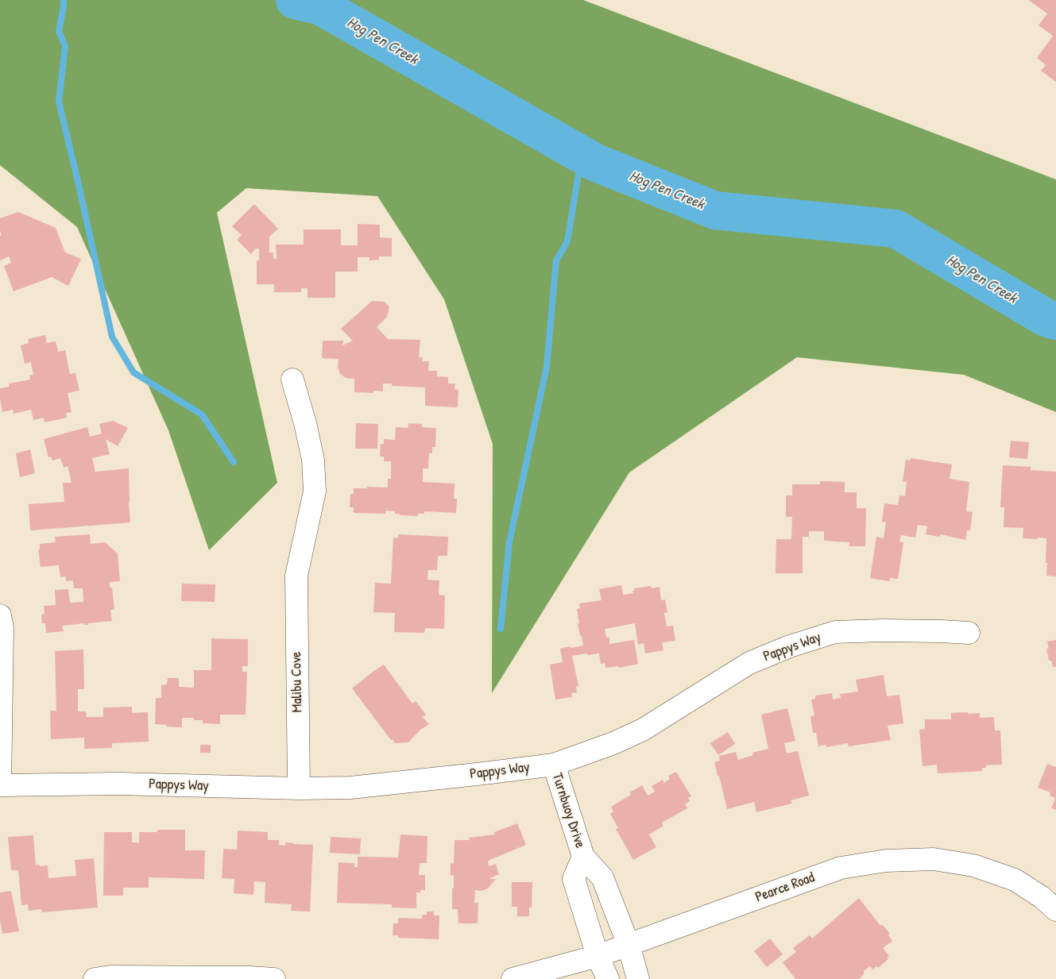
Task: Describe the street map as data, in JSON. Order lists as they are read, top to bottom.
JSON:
{
  "streets": {
    "street": [
      "Pappys Way",
      "Malibu Cove",
      "Turnbuoy Drive",
      "Pearce Road"
    ]
  },
  "crossings": [
    ["Pappys Way", "Malibu Cove"],
    ["Pappys Way", "Turnbuoy Drive"],
    ["Turnbuoy Drive", "Pearce Road"]
  ],
  "water": ["Hog Pen Creek"]
}
